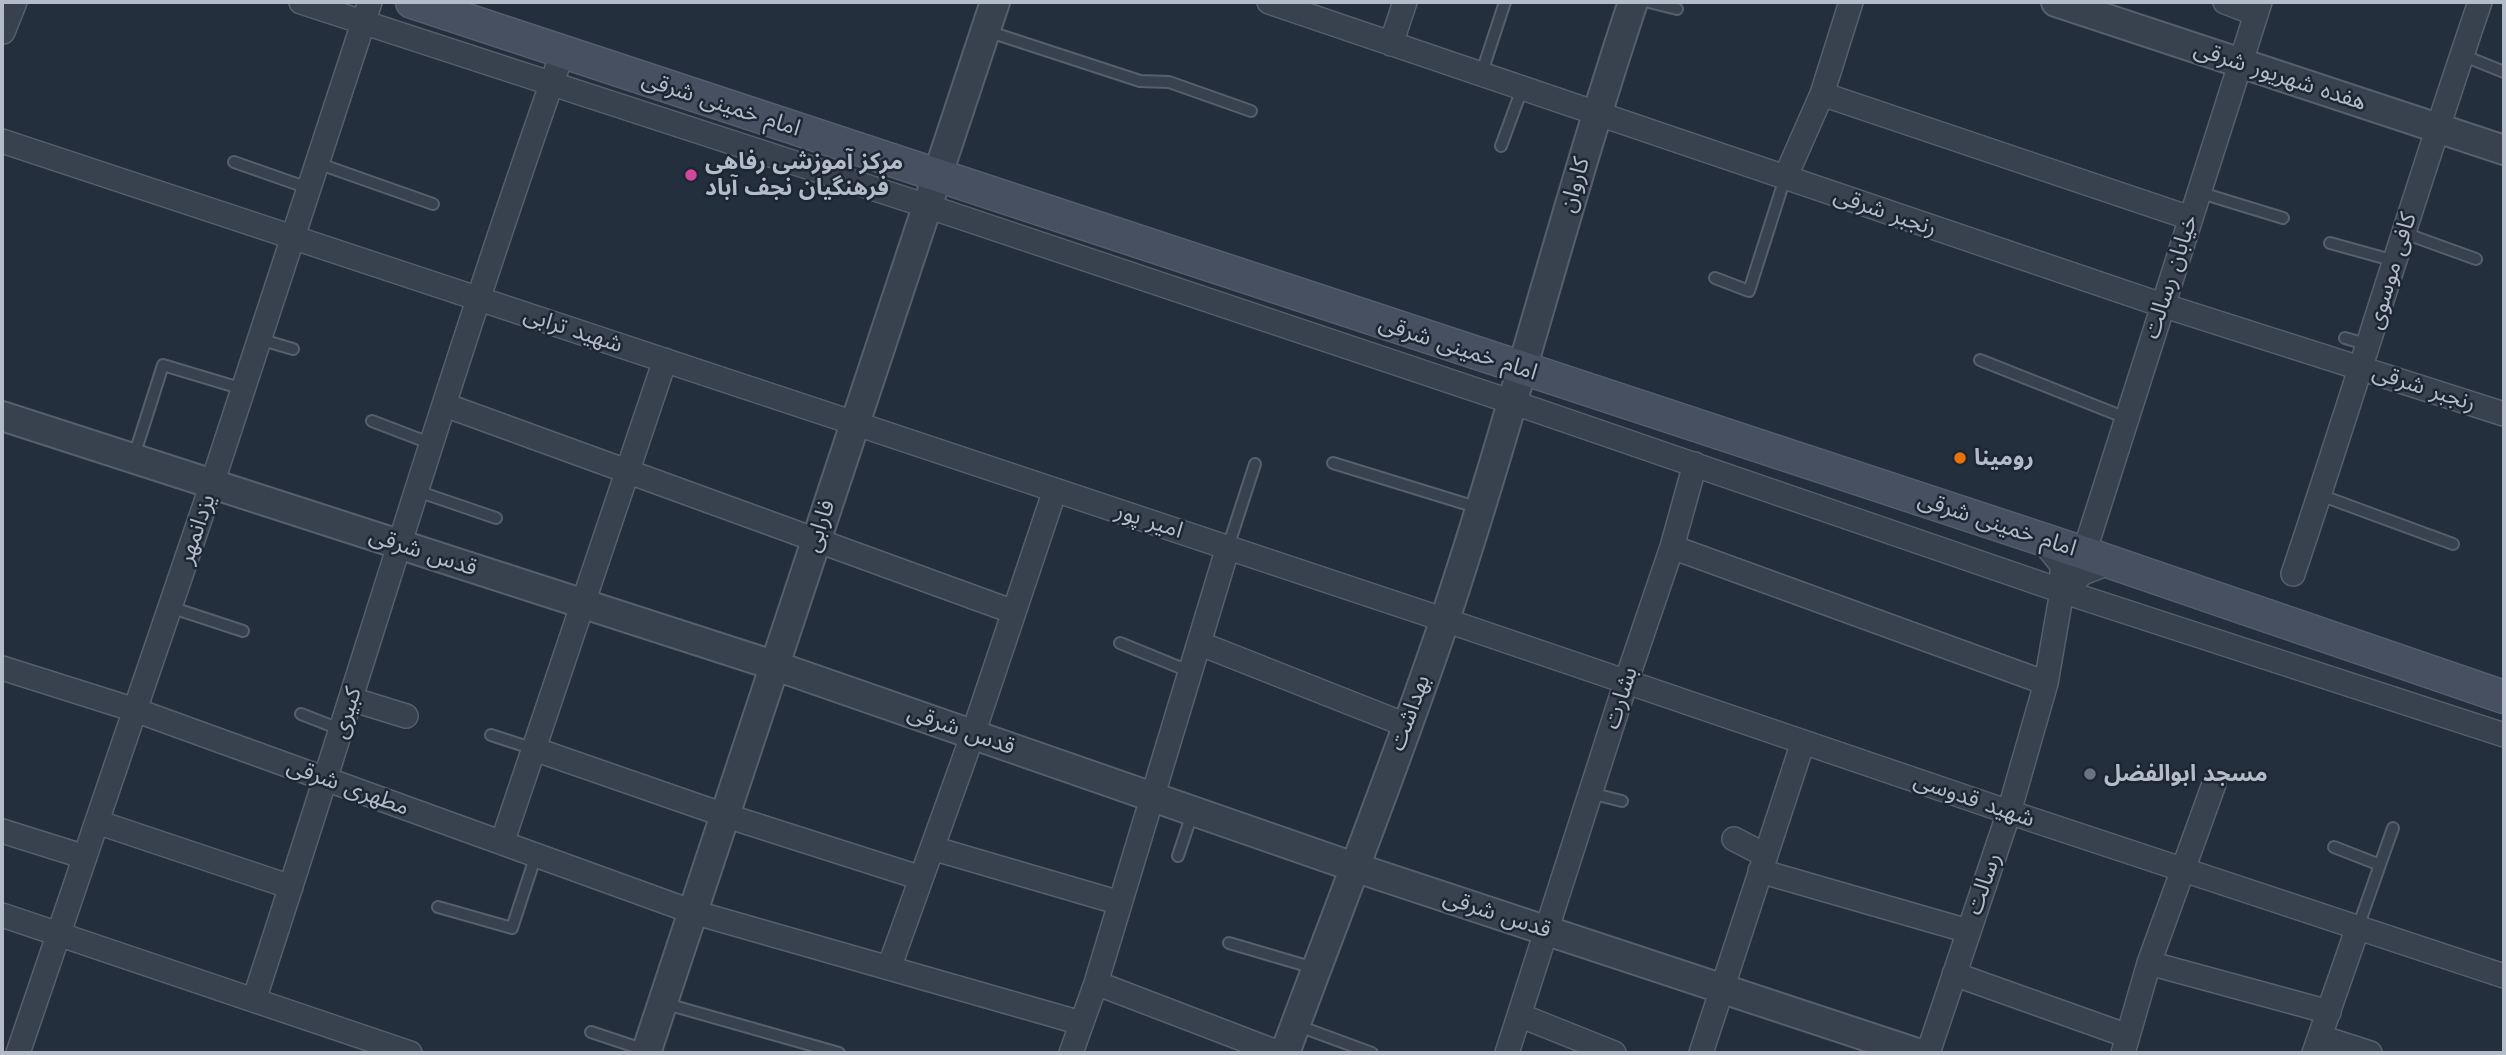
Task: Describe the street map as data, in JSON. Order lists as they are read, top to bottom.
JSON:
{
  "streets": {
    "main road": ["امام خمینی شرقی"],
    "street": [
      "هفده شهریور شرقی",
      "کاروان",
      "رنجبر شرقی",
      "کافی موسوی",
      "خیابان رسالت",
      "شهید ترابی",
      "امیر پور",
      "فارابی",
      "یزدانمهر",
      "قدس شرقی",
      "بشارت",
      "کبیری",
      "بهداشت",
      "مطهری شرقی",
      "شهید قدوسی",
      "رسالت"
    ]
  },
  "crossings": [
    ["هفده شهریور شرقی", "کافی موسوی"],
    ["هفده شهریور شرقی", "خیابان رسالت"],
    ["امام خمینی شرقی", "کاروان"],
    ["امام خمینی شرقی", "خیابان رسالت"],
    ["امام خمینی شرقی", "فارابی"],
    ["امام خمینی شرقی", "کبیری"],
    ["امام خمینی شرقی", "بهداشت"],
    ["امام خمینی شرقی", "رسالت"],
    ["کاروان", "رنجبر شرقی"],
    ["کاروان", "بهداشت"],
    ["رنجبر شرقی", "کافی موسوی"],
    ["رنجبر شرقی", "خیابان رسالت"],
    ["شهید ترابی", "امیر پور"],
    ["شهید ترابی", "فارابی"],
    ["شهید ترابی", "یزدانمهر"],
    ["شهید ترابی", "کبیری"],
    ["امیر پور", "فارابی"],
    ["امیر پور", "بهداشت"],
    ["امیر پور", "شهید قدوسی"],
    ["فارابی", "قدس شرقی"],
    ["فارابی", "مطهری شرقی"],
    ["یزدانمهر", "قدس شرقی"],
    ["یزدانمهر", "مطهری شرقی"],
    ["قدس شرقی", "بشارت"],
    ["قدس شرقی", "کبیری"],
    ["قدس شرقی", "بهداشت"],
    ["بشارت", "شهید قدوسی"],
    ["کبیری", "مطهری شرقی"],
    ["بهداشت", "شهید قدوسی"],
    ["شهید قدوسی", "رسالت"]
  ],
  "places": ["مرکز آموزشی رفاهی فرهنگیان نجف آباد", "رومینا", "مسجد ابوالفضل"]
}
